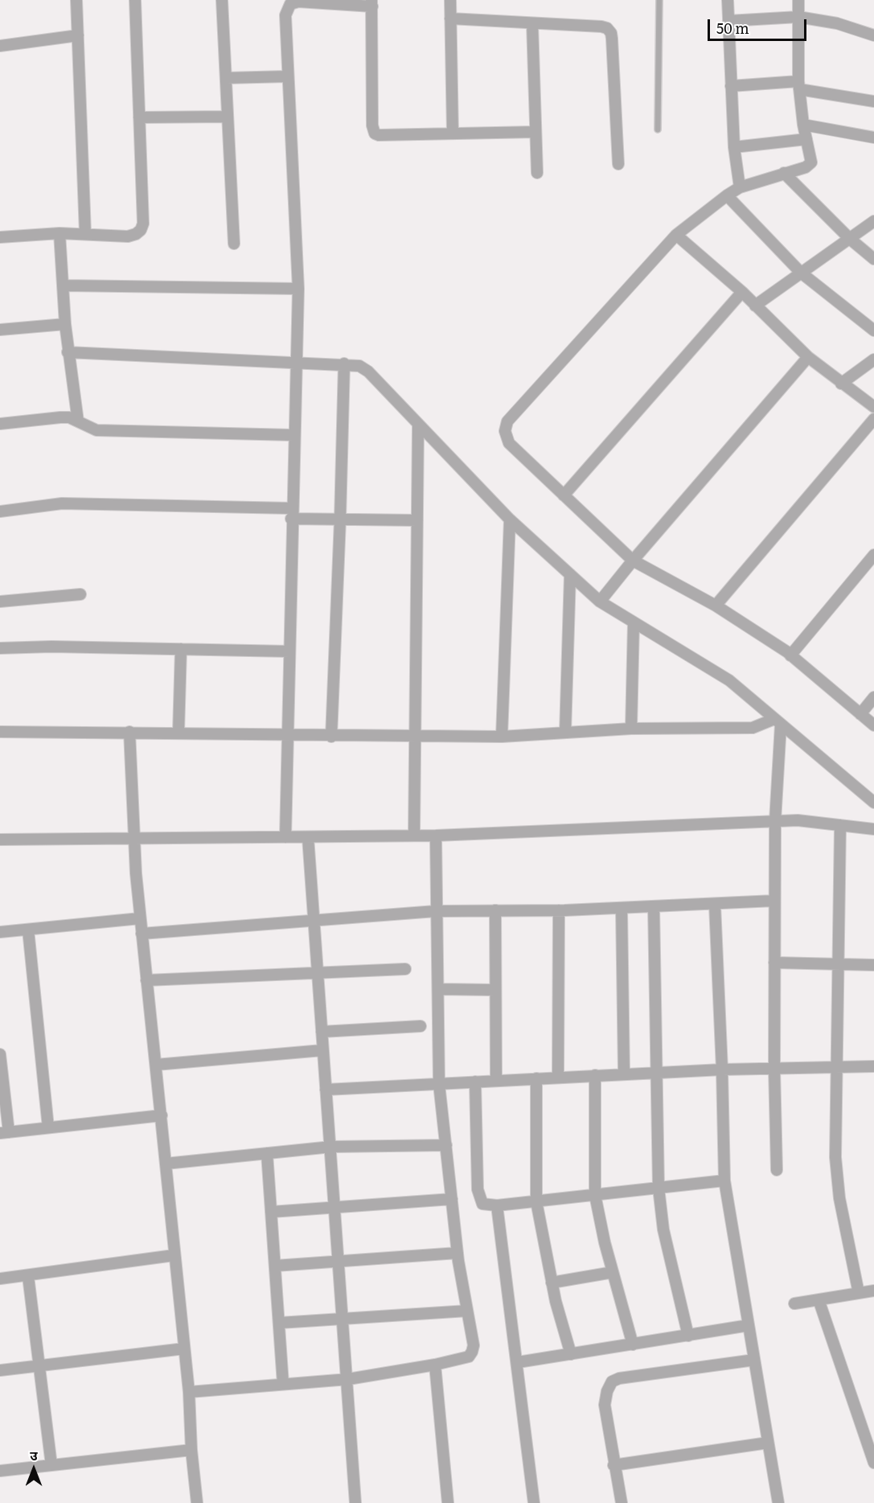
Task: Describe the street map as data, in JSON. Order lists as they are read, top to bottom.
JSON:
{
  "scale_bar": "50 m",
  "north": "top"
}
